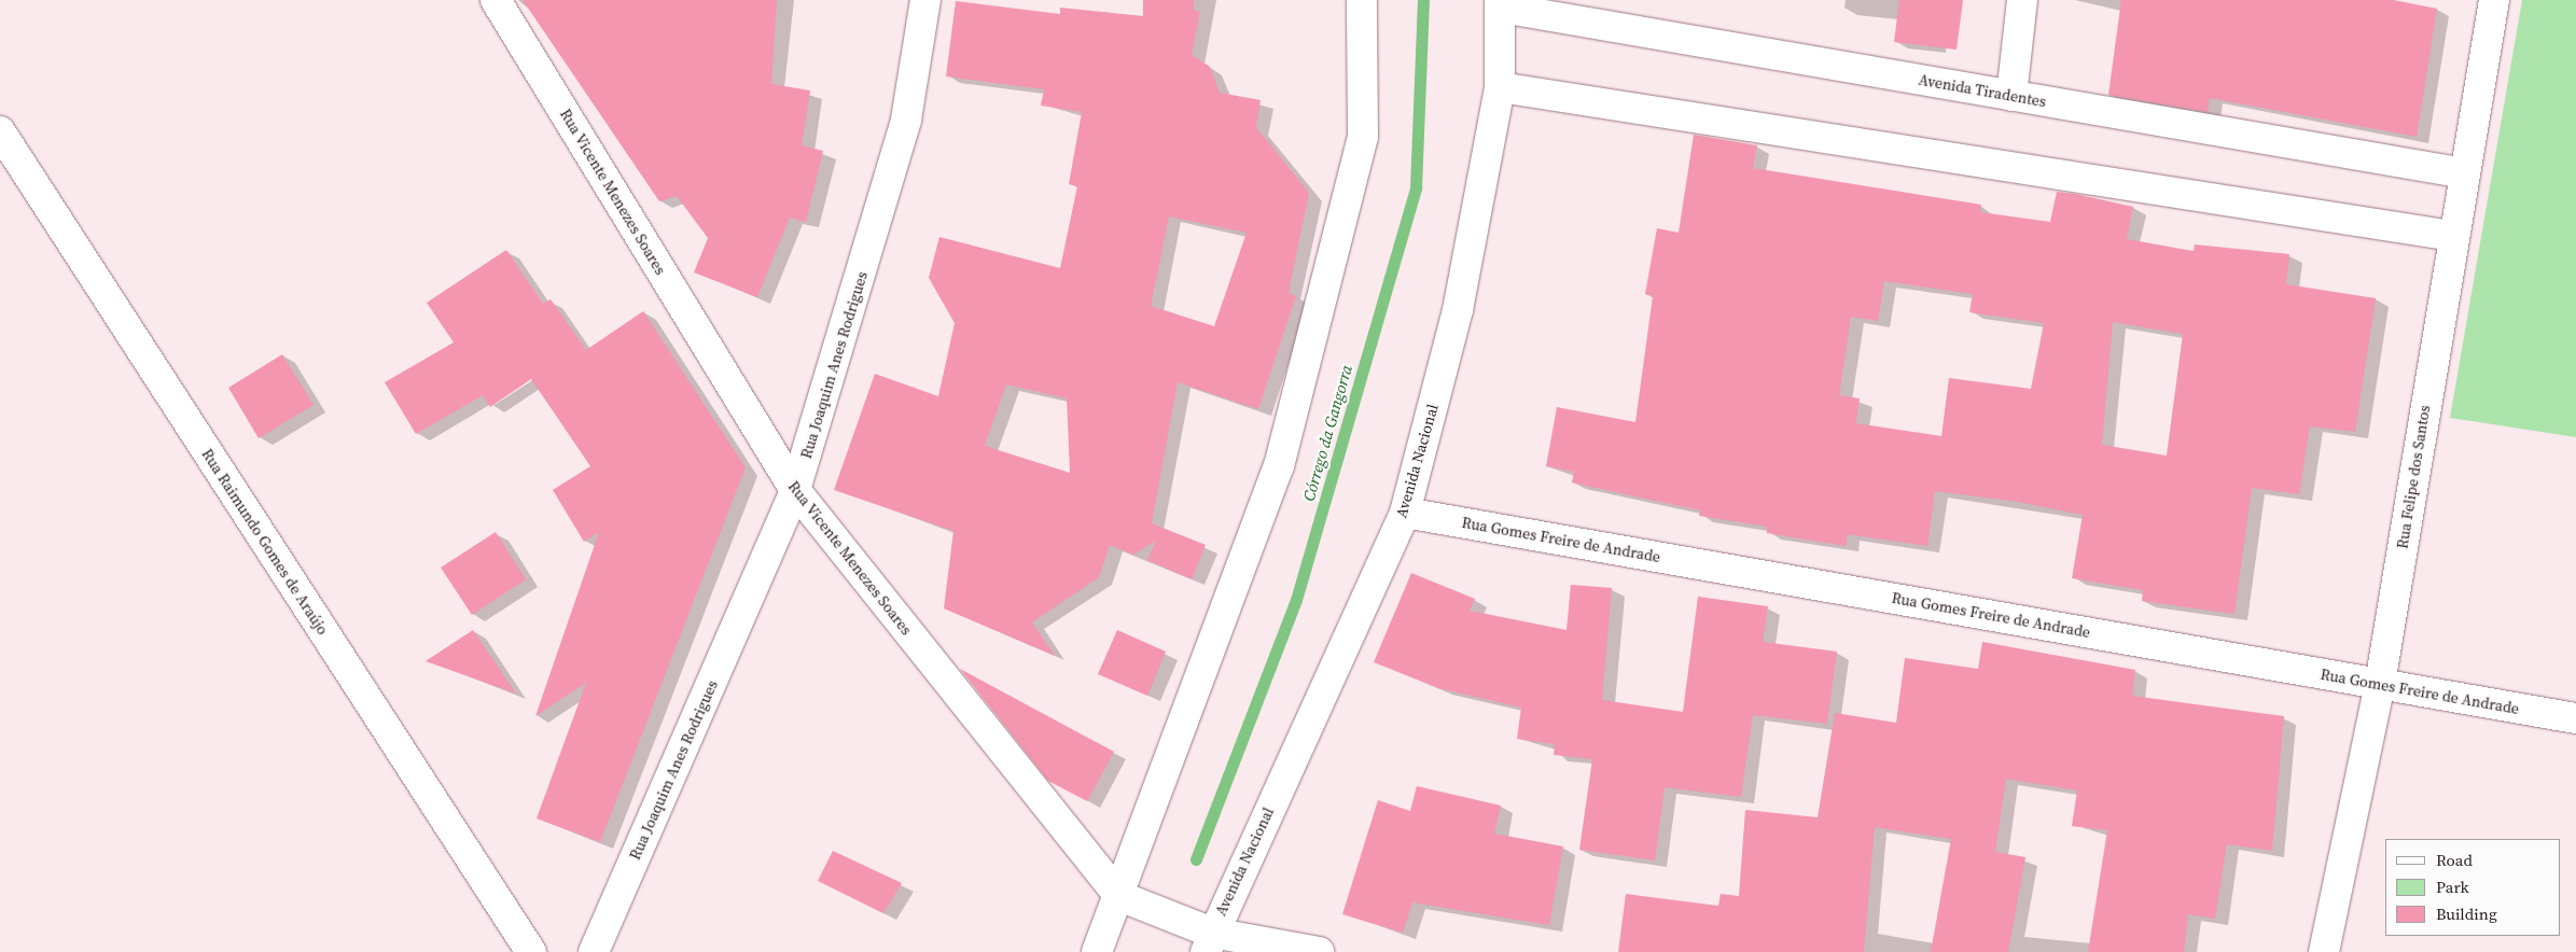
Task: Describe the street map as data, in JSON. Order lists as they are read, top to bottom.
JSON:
{
  "streets": {
    "street": [
      "Avenida Tiradentes",
      "Rua Vicente Menezes Soares",
      "Rua Joaquim Anes Rodrigues",
      "Avenida Nacional",
      "Rua Felipe dos Santos",
      "Rua Gomes Freire de Andrade",
      "Rua Raimundo Gomes de Araújo"
    ]
  },
  "crossings": [
    ["Avenida Tiradentes", "Avenida Nacional"],
    ["Avenida Tiradentes", "Rua Felipe dos Santos"],
    ["Rua Vicente Menezes Soares", "Rua Joaquim Anes Rodrigues"],
    ["Avenida Nacional", "Rua Gomes Freire de Andrade"],
    ["Rua Felipe dos Santos", "Rua Gomes Freire de Andrade"]
  ],
  "water": ["Córrego da Gangorra"],
  "legend": ["Road", "Park", "Building"]
}
